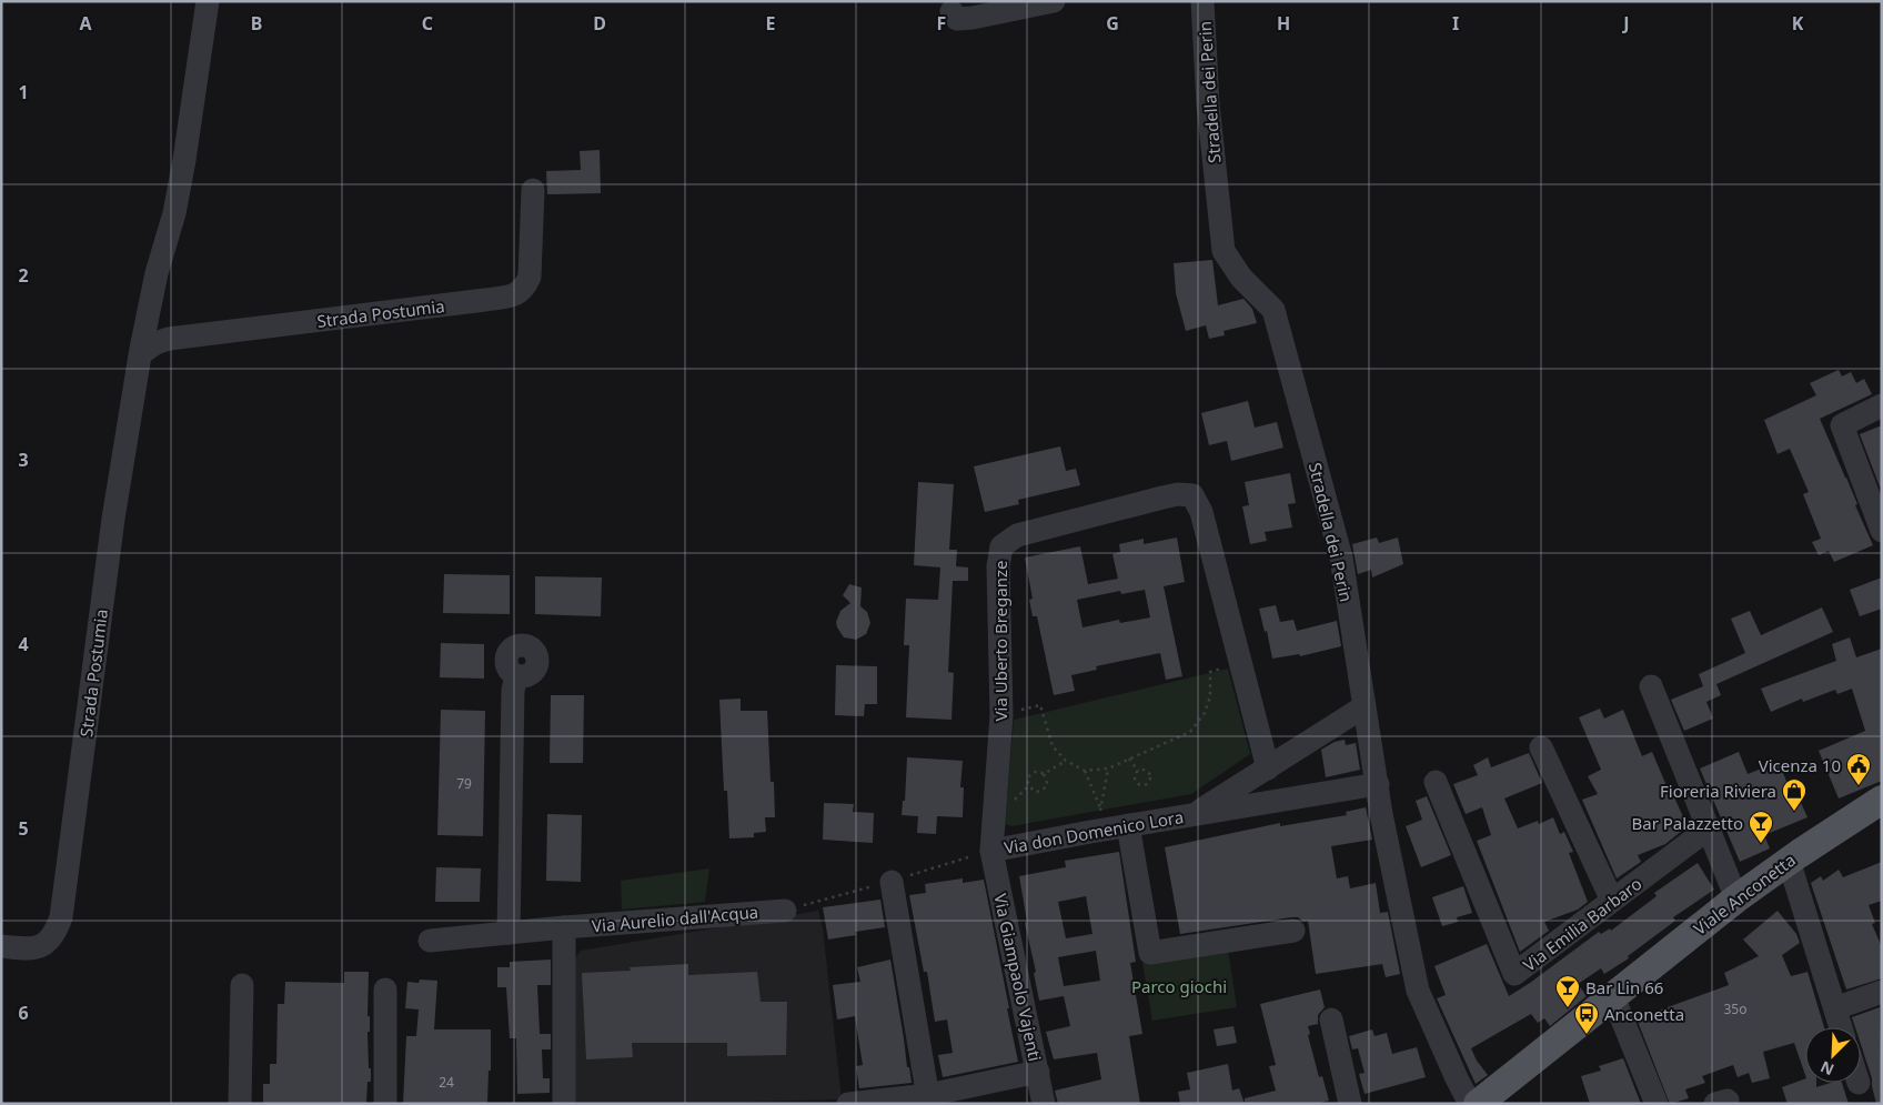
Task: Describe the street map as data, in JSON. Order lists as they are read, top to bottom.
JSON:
{
  "streets": {
    "main road": ["Viale Anconetta"],
    "street": [
      "Stradella dei Perin",
      "Strada Postumia",
      "Via Uberto Breganze",
      "Via don Domenico Lora",
      "Via Aurelio dall'Acqua",
      "Via Emilia Barbaro",
      "Via Giampaolo Vajenti"
    ]
  },
  "crossings": [
    ["Stradella dei Perin", "Via don Domenico Lora"],
    ["Via Uberto Breganze", "Via don Domenico Lora"],
    ["Via Uberto Breganze", "Via Giampaolo Vajenti"],
    ["Via don Domenico Lora", "Via Giampaolo Vajenti"]
  ],
  "parks": ["Parco giochi"],
  "places": {
    "public building": ["Vicenza 10"],
    "shop": ["Fioreria Riviera"],
    "bar": ["Bar Palazzetto", "Bar Lin 66"],
    "bus stop": ["Anconetta"]
  },
  "house_numbers": ["79", "35o", "24"],
  "north": "bottom left",
  "grid": {
    "columns": [
      "A",
      "B",
      "C",
      "D",
      "E",
      "F",
      "G",
      "H",
      "I",
      "J",
      "K"
    ],
    "rows": [
      "1",
      "2",
      "3",
      "4",
      "5",
      "6"
    ]
  }
}
